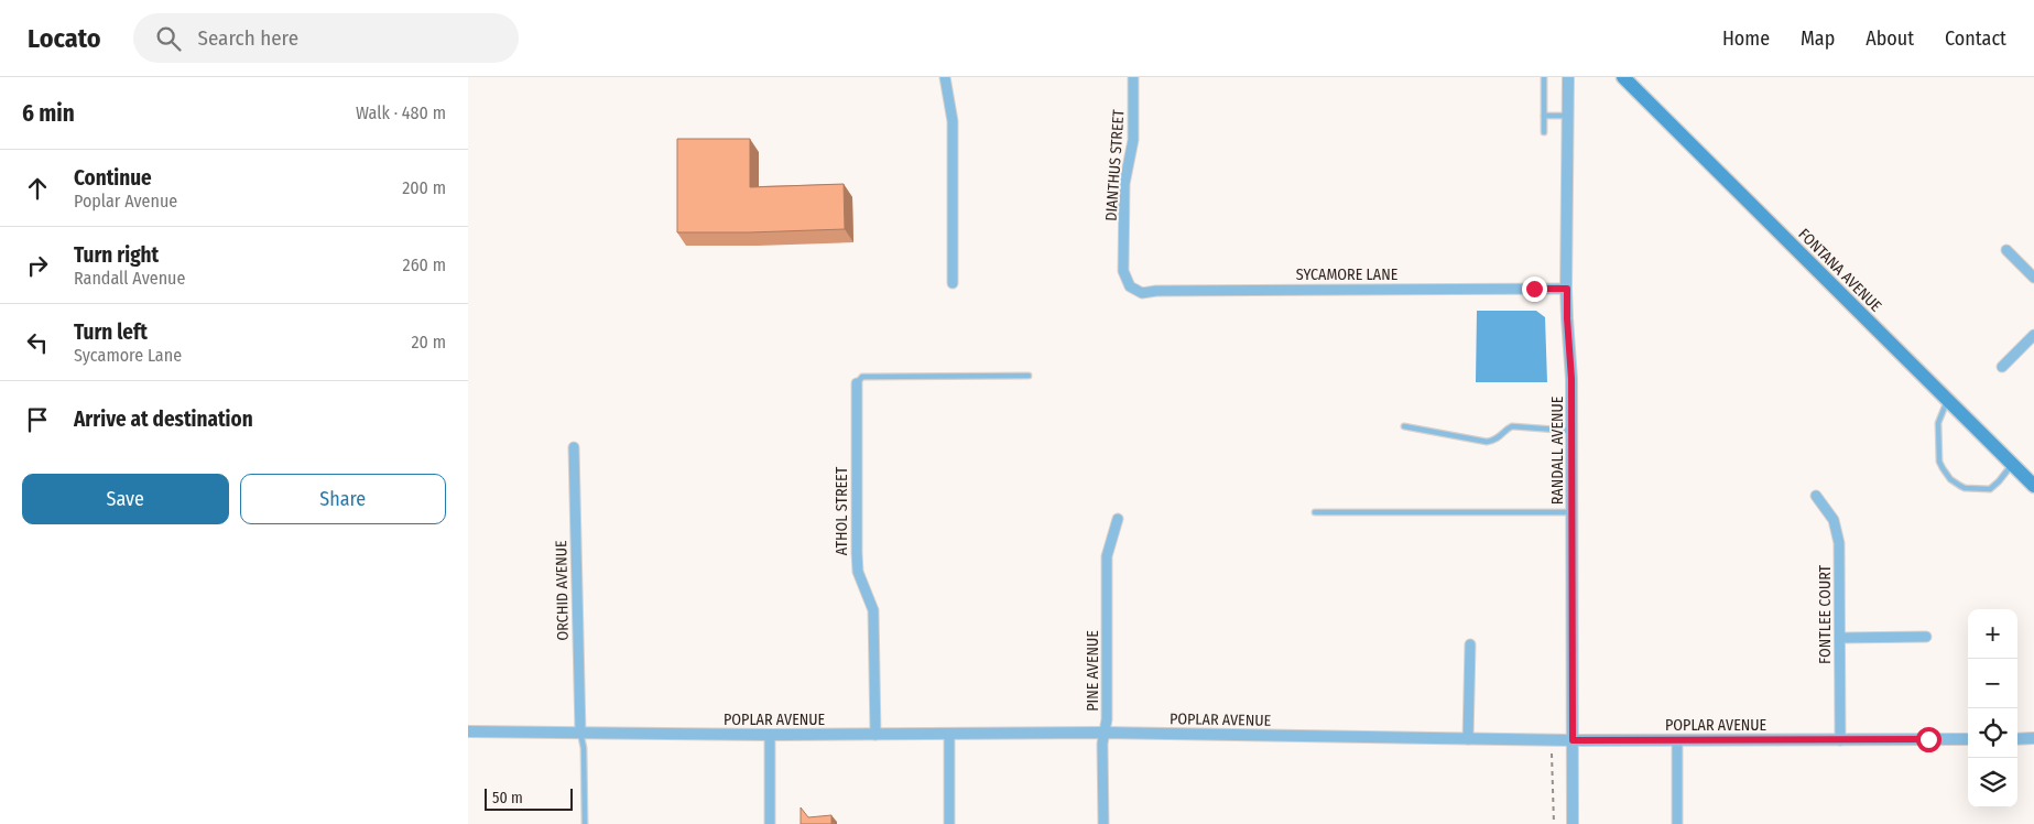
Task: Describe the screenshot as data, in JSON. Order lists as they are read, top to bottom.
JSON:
{
  "streets": {
    "main road": ["FONTANA AVENUE"],
    "street": [
      "DIANTHUS STREET",
      "SYCAMORE LANE",
      "RANDALL AVENUE",
      "ATHOL STREET",
      "ORCHID AVENUE",
      "FONTLEE COURT",
      "PINE AVENUE",
      "POPLAR AVENUE"
    ]
  },
  "crossings": [
    ["DIANTHUS STREET", "SYCAMORE LANE"],
    ["SYCAMORE LANE", "RANDALL AVENUE"],
    ["RANDALL AVENUE", "POPLAR AVENUE"],
    ["ATHOL STREET", "POPLAR AVENUE"],
    ["ORCHID AVENUE", "POPLAR AVENUE"],
    ["FONTLEE COURT", "POPLAR AVENUE"],
    ["PINE AVENUE", "POPLAR AVENUE"]
  ],
  "scale_bar": "50 m",
  "page": {
    "header": "Locato",
    "search": "Search here",
    "nav": [
      "Home",
      "Map",
      "About",
      "Contact"
    ],
    "heading": ["6 min", "Walk · 480 m"],
    "list": [
      ["Continue", "Poplar Avenue", "200 m"],
      ["Turn right", "Randall Avenue", "260 m"],
      ["Turn left", "Sycamore Lane", "20 m"],
      "Arrive at destination"
    ],
    "buttons": ["Save", "Share"],
    "map_buttons": ["+", "−"],
    "scale": "50 m"
  }
}
